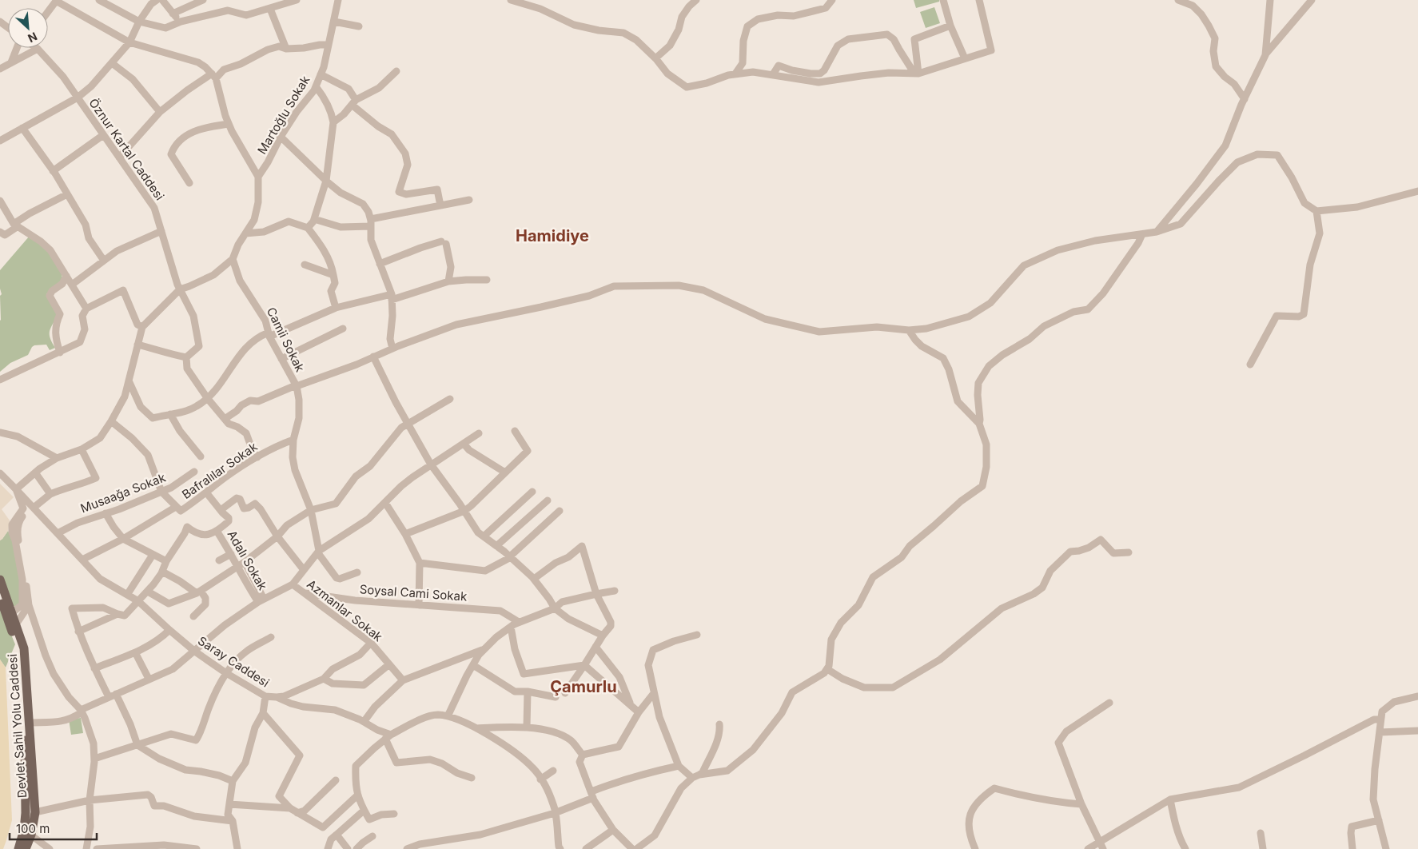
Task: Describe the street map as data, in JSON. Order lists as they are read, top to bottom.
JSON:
{
  "streets": {
    "main road": ["Devlet Sahil Yolu Caddesi"],
    "street": [
      "Martoğlu Sokak",
      "Öznur Kartal Caddesi",
      "Camii Sokak",
      "Bafralılar Sokak",
      "Musaağa Sokak",
      "Adalı Sokak",
      "Soysal Cami Sokak",
      "Azmanlar Sokak",
      "Saray Caddesi"
    ]
  },
  "crossings": [
    ["Camii Sokak", "Bafralılar Sokak"],
    ["Bafralılar Sokak", "Saray Caddesi"],
    ["Musaağa Sokak", "Saray Caddesi"],
    ["Soysal Cami Sokak", "Azmanlar Sokak"]
  ],
  "districts": ["Hamidiye", "Çamurlu"],
  "scale_bar": "100 m",
  "north": "bottom right"
}
